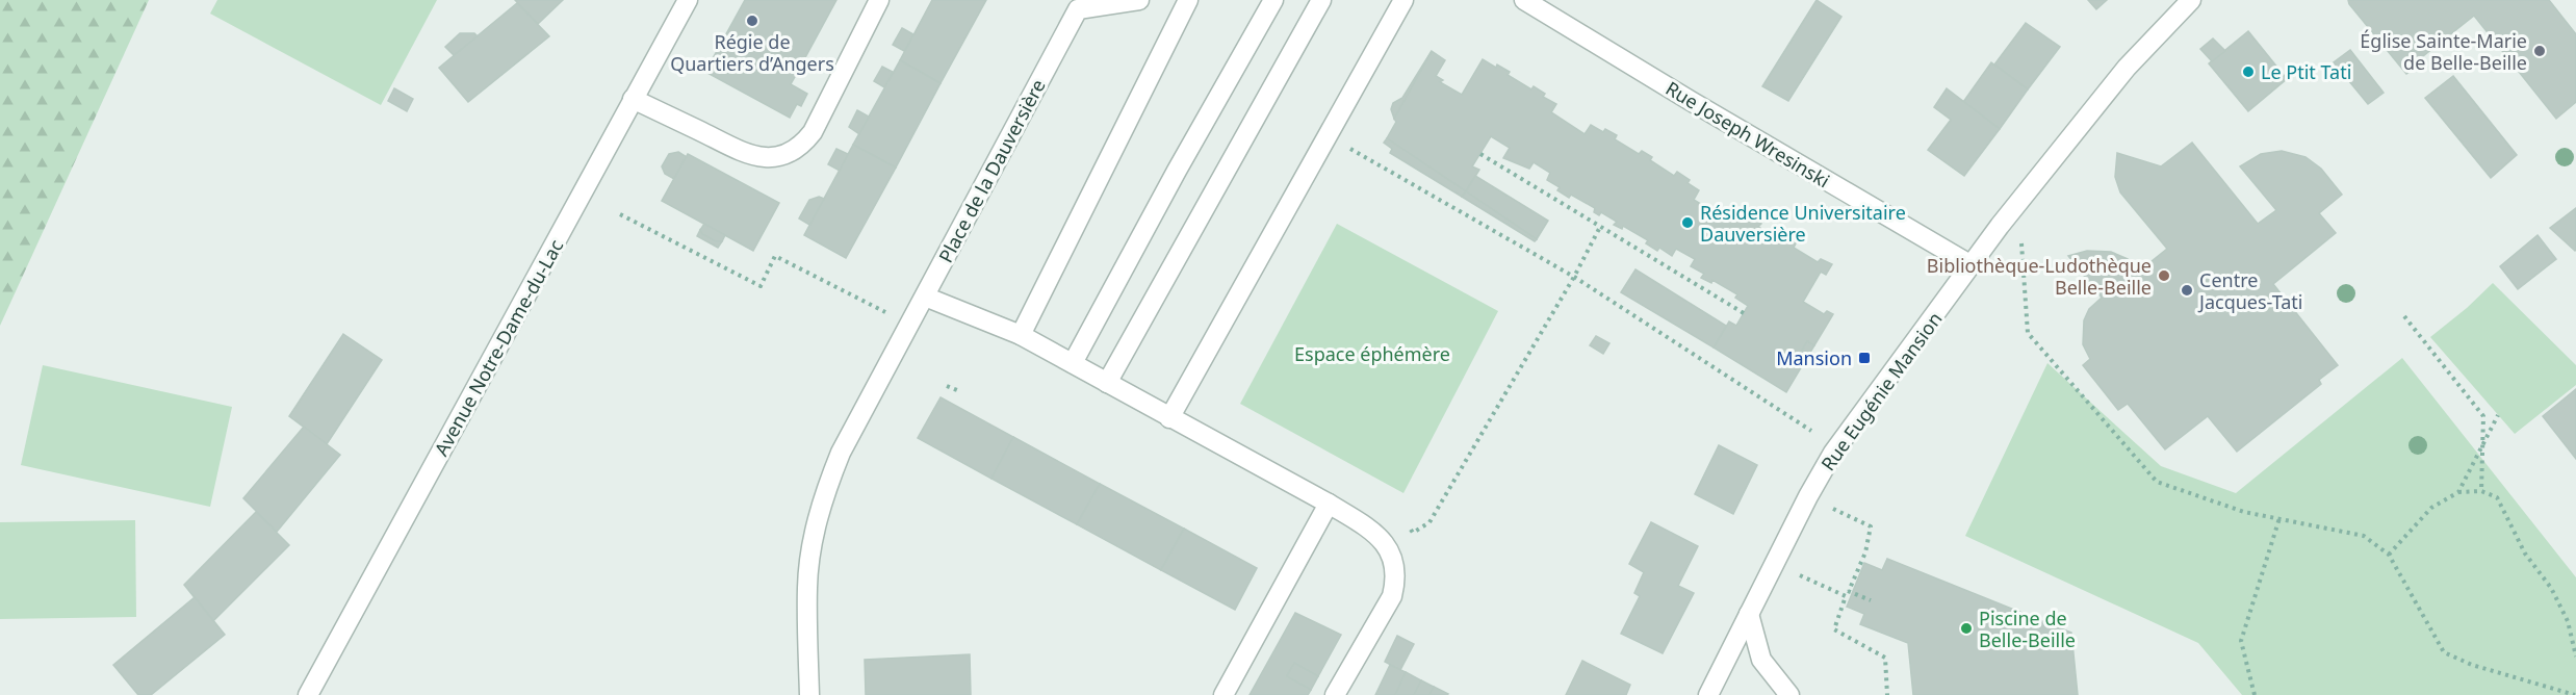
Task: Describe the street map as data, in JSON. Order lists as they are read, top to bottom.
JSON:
{
  "streets": {
    "street": [
      "Rue Joseph Wresinski",
      "Place de la Dauversière",
      "Avenue Notre-Dame-du-Lac",
      "Rue Eugénie Mansion"
    ]
  },
  "crossings": [
    ["Rue Joseph Wresinski", "Rue Eugénie Mansion"]
  ],
  "parks": ["Espace éphémère"],
  "places": {
    "other": [
      "Régie de Quartiers d’Angers",
      "Église Sainte-Marie de Belle-Beille",
      "Le Ptit Tati",
      "Résidence Universitaire Dauversière",
      "Bibliothèque-Ludothèque Belle-Beille",
      "Centre Jacques-Tati",
      "Piscine de Belle-Beille"
    ],
    "transit": ["Mansion"]
  }
}
